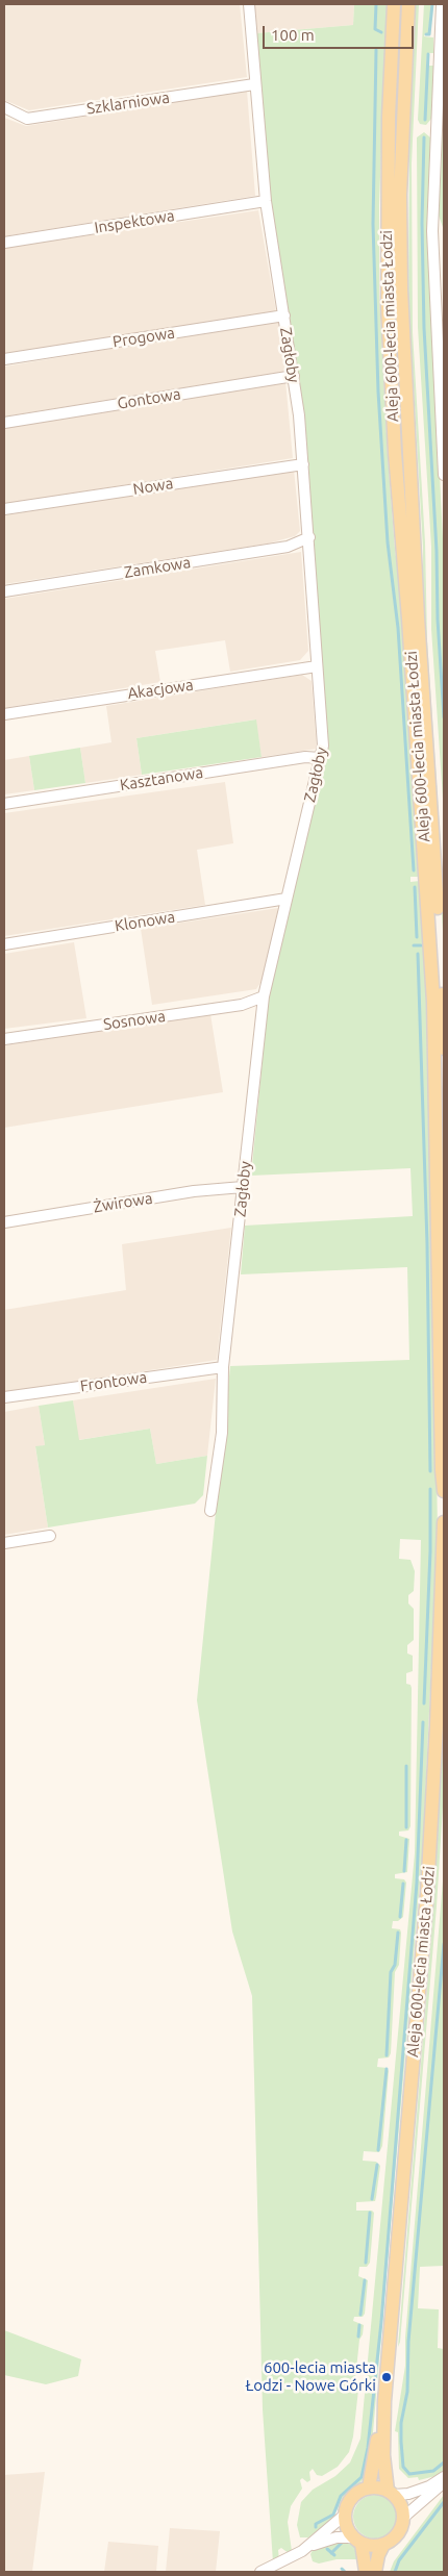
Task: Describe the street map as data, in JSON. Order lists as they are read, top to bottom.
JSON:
{
  "streets": {
    "main road": ["Aleja 600-lecia miasta Łodzi"],
    "street": [
      "Szklarniowa",
      "Inspektowa",
      "Progowa",
      "Zagłoby",
      "Gontowa",
      "Nowa",
      "Zamkowa",
      "Akacjowa",
      "Kasztanowa",
      "Klonowa",
      "Sosnowa",
      "Żwirowa",
      "Frontowa"
    ]
  },
  "crossings": [
    ["Szklarniowa", "Zagłoby"],
    ["Inspektowa", "Zagłoby"],
    ["Progowa", "Zagłoby"],
    ["Zagłoby", "Gontowa"],
    ["Zagłoby", "Nowa"],
    ["Zagłoby", "Zamkowa"],
    ["Zagłoby", "Akacjowa"],
    ["Zagłoby", "Kasztanowa"],
    ["Zagłoby", "Klonowa"],
    ["Zagłoby", "Sosnowa"],
    ["Zagłoby", "Żwirowa"],
    ["Zagłoby", "Frontowa"]
  ],
  "places": ["600-lecia miasta Łodzi - Nowe Górki"],
  "scale_bar": "100 m"
}
